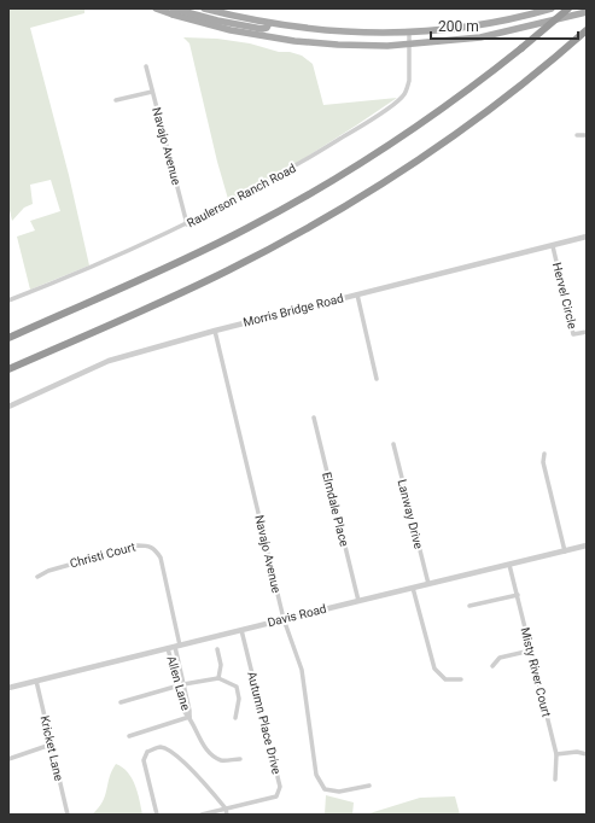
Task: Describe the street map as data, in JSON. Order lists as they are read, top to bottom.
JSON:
{
  "streets": {
    "street": [
      "Navajo Avenue",
      "Raulerson Ranch Road",
      "Hervel Circle",
      "Morris Bridge Road",
      "Elmdale Place",
      "Lanway Drive",
      "Christi Court",
      "Davis Road",
      "Misty River Court",
      "Allen Lane",
      "Autumn Place Drive",
      "Kricket Lane"
    ]
  },
  "crossings": [
    ["Navajo Avenue", "Raulerson Ranch Road"],
    ["Navajo Avenue", "Morris Bridge Road"],
    ["Navajo Avenue", "Davis Road"],
    ["Hervel Circle", "Morris Bridge Road"],
    ["Elmdale Place", "Davis Road"],
    ["Lanway Drive", "Davis Road"],
    ["Christi Court", "Davis Road"],
    ["Christi Court", "Allen Lane"],
    ["Davis Road", "Misty River Court"],
    ["Davis Road", "Allen Lane"],
    ["Davis Road", "Autumn Place Drive"],
    ["Davis Road", "Kricket Lane"]
  ],
  "scale_bar": "200 m"
}
